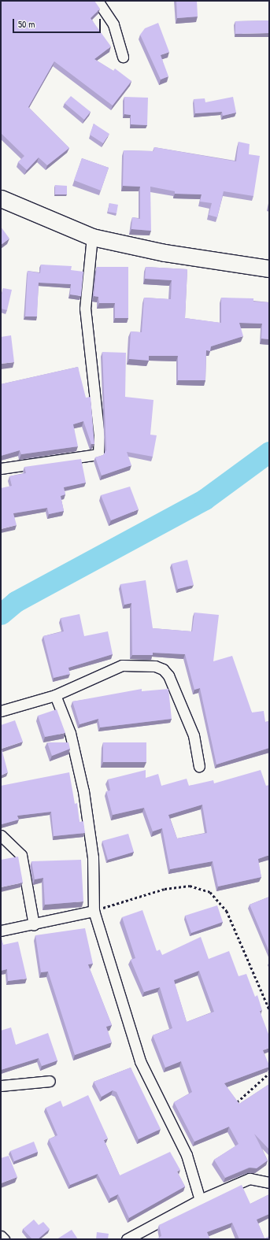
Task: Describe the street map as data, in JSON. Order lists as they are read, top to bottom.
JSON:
{
  "scale_bar": "50 m"
}
